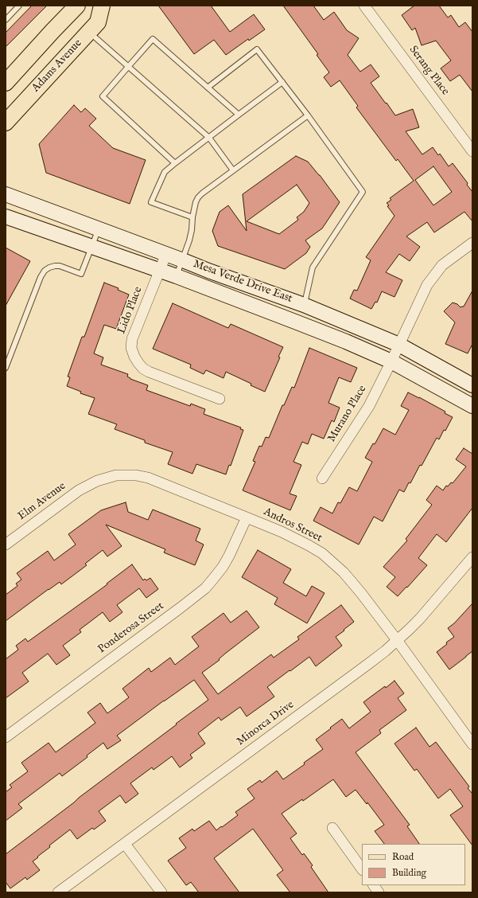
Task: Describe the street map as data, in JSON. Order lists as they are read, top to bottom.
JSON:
{
  "streets": {
    "main road": ["Adams Avenue"],
    "street": [
      "Serang Place",
      "Mesa Verde Drive East",
      "Lido Place",
      "Murano Place",
      "Elm Avenue",
      "Andros Street",
      "Ponderosa Street",
      "Minorca Drive"
    ]
  },
  "crossings": [
    ["Mesa Verde Drive East", "Lido Place"],
    ["Mesa Verde Drive East", "Murano Place"],
    ["Elm Avenue", "Andros Street"],
    ["Andros Street", "Ponderosa Street"],
    ["Andros Street", "Minorca Drive"]
  ],
  "legend": ["Road", "Building"]
}
